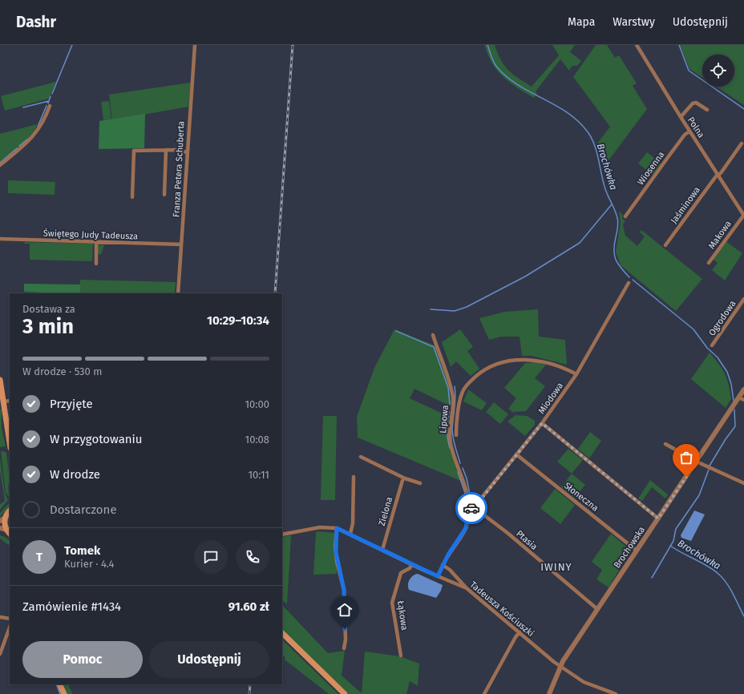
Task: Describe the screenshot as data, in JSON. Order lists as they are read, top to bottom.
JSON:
{
  "streets": {
    "street": [
      "Polna",
      "Wiosenna",
      "Franza Petera Schuberta",
      "Jaśminowa",
      "Świętego Judy Tadeusza",
      "Makowa",
      "Ogrodowa",
      "Miodowa",
      "Lipowa",
      "Słoneczna",
      "Zielona",
      "Ptasia",
      "Brochowska",
      "Tadeusza Kościuszki",
      "Łąkowa"
    ]
  },
  "crossings": [
    ["Polna", "Wiosenna"],
    ["Polna", "Jaśminowa"],
    ["Polna", "Makowa"],
    ["Franza Petera Schuberta", "Świętego Judy Tadeusza"],
    ["Miodowa", "Słoneczna"],
    ["Miodowa", "Ptasia"],
    ["Słoneczna", "Brochowska"],
    ["Zielona", "Tadeusza Kościuszki"],
    ["Ptasia", "Brochowska"],
    ["Brochowska", "Tadeusza Kościuszki"],
    ["Tadeusza Kościuszki", "Łąkowa"]
  ],
  "districts": ["IWINY"],
  "water": ["Brochówka"],
  "page": {
    "header": "Dashr",
    "nav": ["Mapa", "Warstwy", "Udostępnij"],
    "heading": ["3 min", "Dostawa za", "10:29–10:34"],
    "panel": [
      "Tomek",
      "Kurier · 4.4",
      "Zamówienie #1434",
      "91.60 zł"
    ],
    "bar": "W drodze · 530 m",
    "list": [
      ["Przyjęte", "10:00"],
      ["W przygotowaniu", "10:08"],
      ["W drodze", "10:11"],
      "Dostarczone"
    ],
    "round": "T",
    "buttons": ["Pomoc", "Udostępnij"]
  }
}
